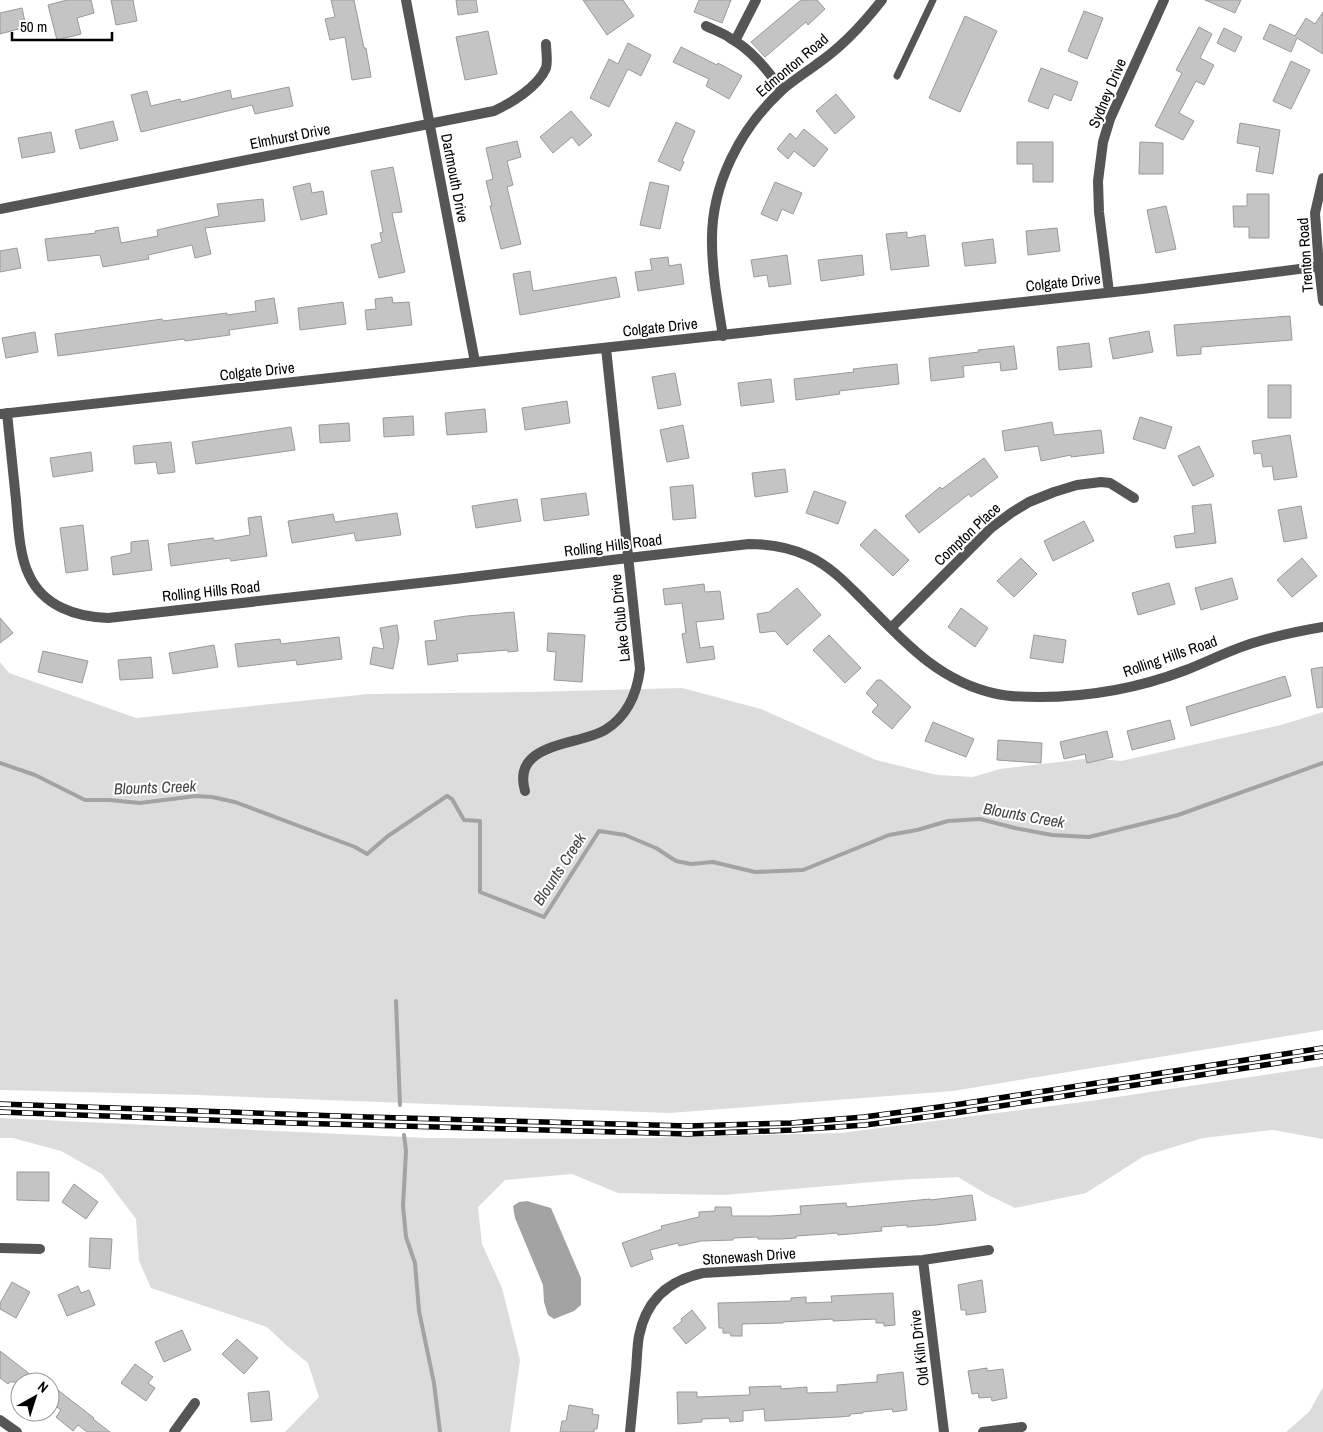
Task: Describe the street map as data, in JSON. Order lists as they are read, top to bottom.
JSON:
{
  "streets": {
    "street": [
      "Edmonton Road",
      "Sydney Drive",
      "Elmhurst Drive",
      "Dartmouth Drive",
      "Trenton Road",
      "Colgate Drive",
      "Compton Place",
      "Rolling Hills Road",
      "Lake Club Drive",
      "Stonewash Drive",
      "Old Kiln Drive"
    ]
  },
  "crossings": [
    ["Edmonton Road", "Colgate Drive"],
    ["Sydney Drive", "Colgate Drive"],
    ["Elmhurst Drive", "Dartmouth Drive"],
    ["Dartmouth Drive", "Colgate Drive"],
    ["Trenton Road", "Colgate Drive"],
    ["Colgate Drive", "Rolling Hills Road"],
    ["Colgate Drive", "Lake Club Drive"],
    ["Compton Place", "Rolling Hills Road"],
    ["Rolling Hills Road", "Lake Club Drive"],
    ["Stonewash Drive", "Old Kiln Drive"]
  ],
  "water": ["Blounts Creek"],
  "scale_bar": "50 m",
  "north": "top right"
}
